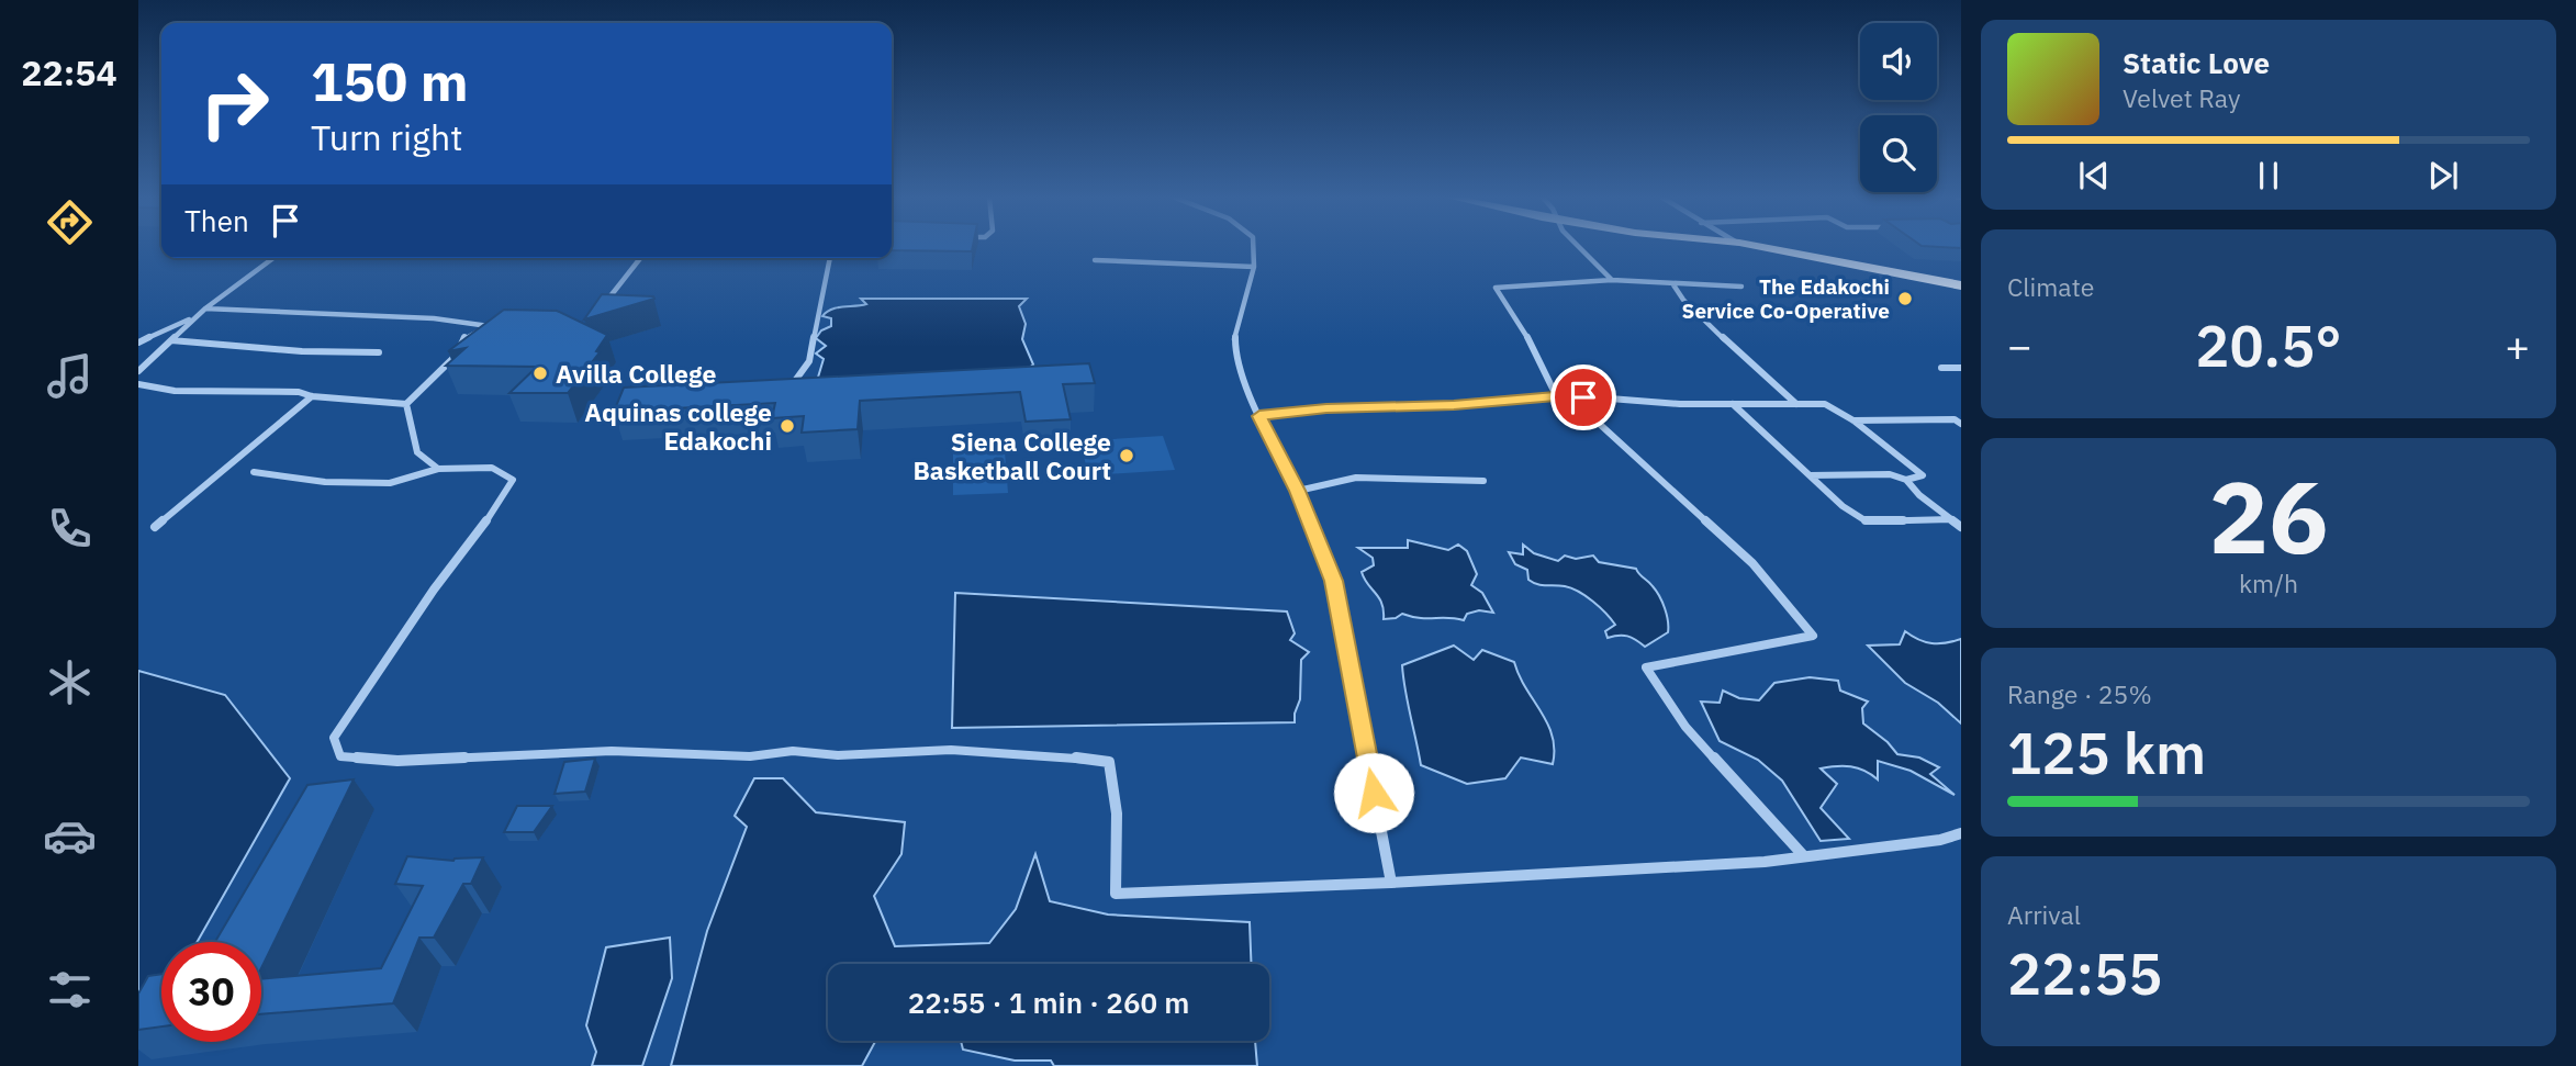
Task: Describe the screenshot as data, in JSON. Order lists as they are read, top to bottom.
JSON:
{
  "places": [
    "The Edakochi Service Co-Operative",
    "Avilla College",
    "Aquinas college Edakochi",
    "Siena College Basketball Court"
  ],
  "page": {
    "tabs": "22:54",
    "turn": ["150 m", "Turn right"],
    "song": ["Static Love", "Velvet Ray"],
    "then": "Then",
    "tile": [
      "Climate",
      ["26", "km/h"],
      ["Range · 25%", "125 km"],
      ["Arrival", "22:55"]
    ],
    "heat": ["−", "20.5°", "+"],
    "limit": "30",
    "trip": "22:55 · 1 min · 260 m"
  }
}
